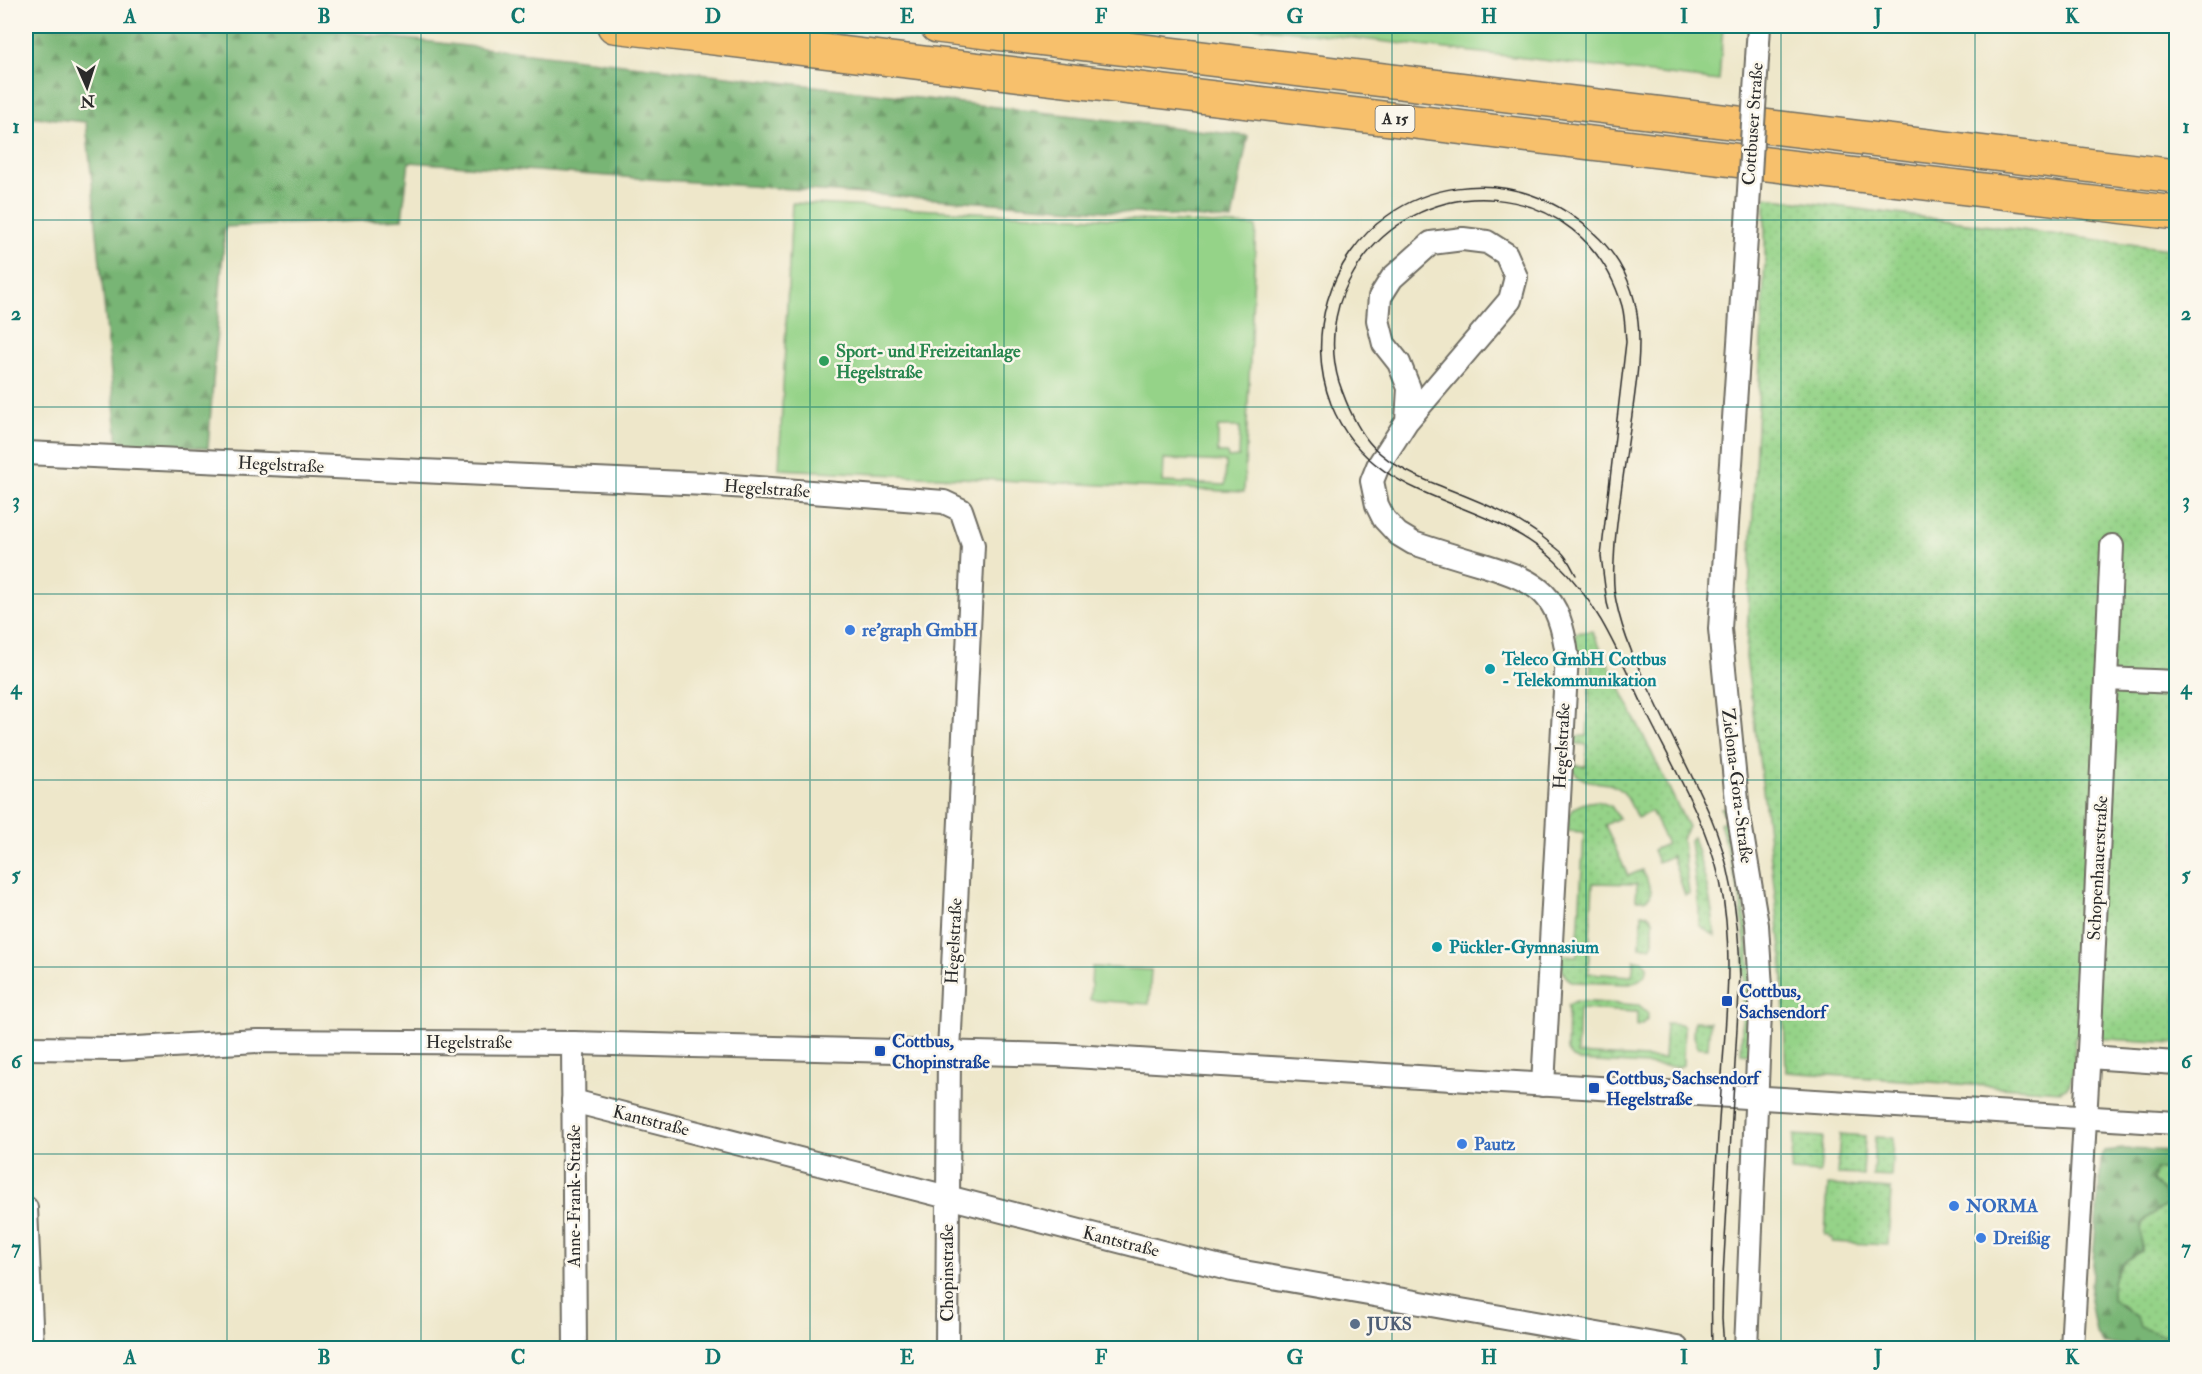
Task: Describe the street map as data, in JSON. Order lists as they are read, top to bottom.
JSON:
{
  "streets": {
    "highway": ["A 15"],
    "street": [
      "Cottbuser Straße",
      "Hegelstraße",
      "Zielona-Gora-Straße",
      "Schopenhauerstraße",
      "Kantstraße",
      "Anne-Frank-Straße",
      "Chopinstraße"
    ]
  },
  "crossings": [
    ["Cottbuser Straße", "Zielona-Gora-Straße"],
    ["Hegelstraße", "Zielona-Gora-Straße"],
    ["Hegelstraße", "Kantstraße"],
    ["Hegelstraße", "Anne-Frank-Straße"],
    ["Hegelstraße", "Chopinstraße"],
    ["Kantstraße", "Anne-Frank-Straße"],
    ["Kantstraße", "Chopinstraße"]
  ],
  "places": {
    "other": [
      "Sport- und Freizeitanlage Hegelstraße",
      "re'graph GmbH",
      "Teleco GmbH Cottbus - Telekommunikation",
      "Pückler-Gymnasium",
      "Pautz",
      "NORMA",
      "Dreißig",
      "JUKS"
    ],
    "transit": ["Cottbus, Sachsendorf", "Cottbus, Chopinstraße", "Cottbus, Sachsendorf Hegelstraße"]
  },
  "north": "bottom",
  "grid": {
    "columns": [
      "A",
      "B",
      "C",
      "D",
      "E",
      "F",
      "G",
      "H",
      "I",
      "J",
      "K"
    ],
    "rows": [
      "1",
      "2",
      "3",
      "4",
      "5",
      "6",
      "7"
    ]
  }
}
